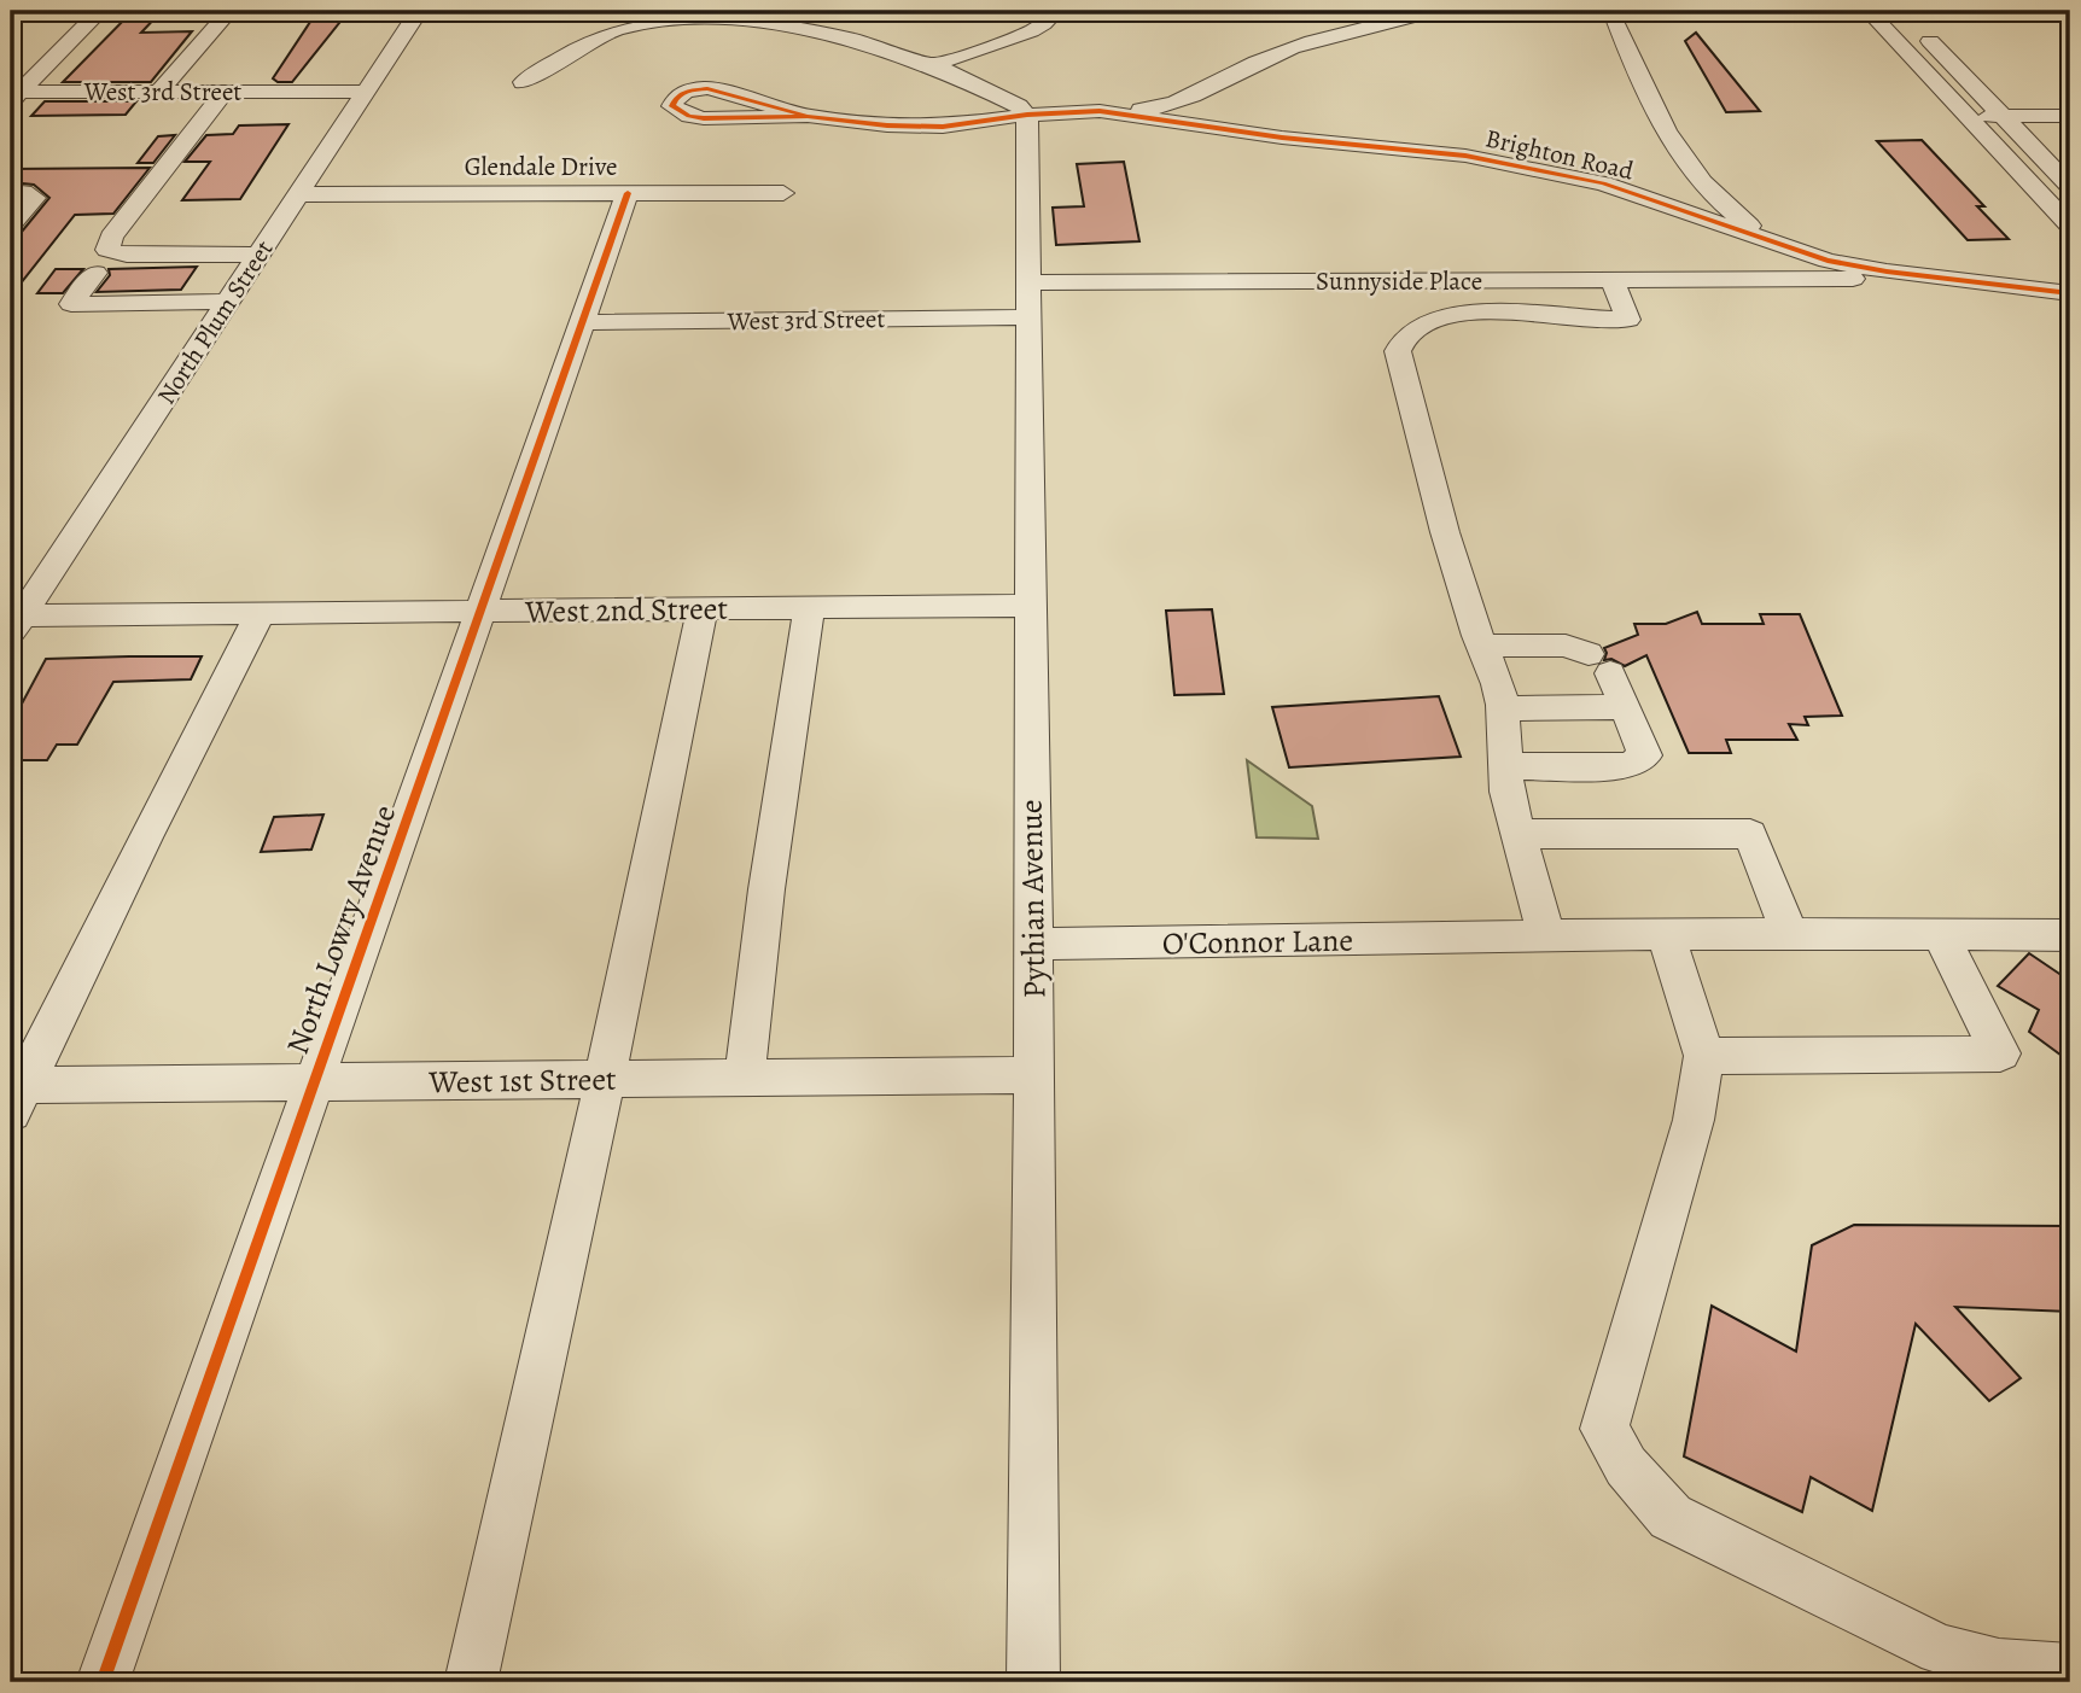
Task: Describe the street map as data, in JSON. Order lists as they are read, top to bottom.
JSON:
{
  "streets": {
    "street": [
      "West 3rd Street",
      "Brighton Road",
      "Glendale Drive",
      "Sunnyside Place",
      "North Plum Street",
      "West 2nd Street",
      "Pythian Avenue",
      "North Lowry Avenue",
      "O'Connor Lane",
      "West 1st Street"
    ]
  },
  "crossings": [
    ["West 3rd Street", "Sunnyside Place"],
    ["West 3rd Street", "North Plum Street"],
    ["West 3rd Street", "Pythian Avenue"],
    ["West 3rd Street", "North Lowry Avenue"],
    ["Brighton Road", "Sunnyside Place"],
    ["Brighton Road", "Pythian Avenue"],
    ["Glendale Drive", "North Plum Street"],
    ["Glendale Drive", "North Lowry Avenue"],
    ["Sunnyside Place", "Pythian Avenue"],
    ["North Plum Street", "West 2nd Street"],
    ["West 2nd Street", "Pythian Avenue"],
    ["West 2nd Street", "North Lowry Avenue"],
    ["Pythian Avenue", "O'Connor Lane"],
    ["Pythian Avenue", "West 1st Street"],
    ["North Lowry Avenue", "West 1st Street"]
  ]
}
